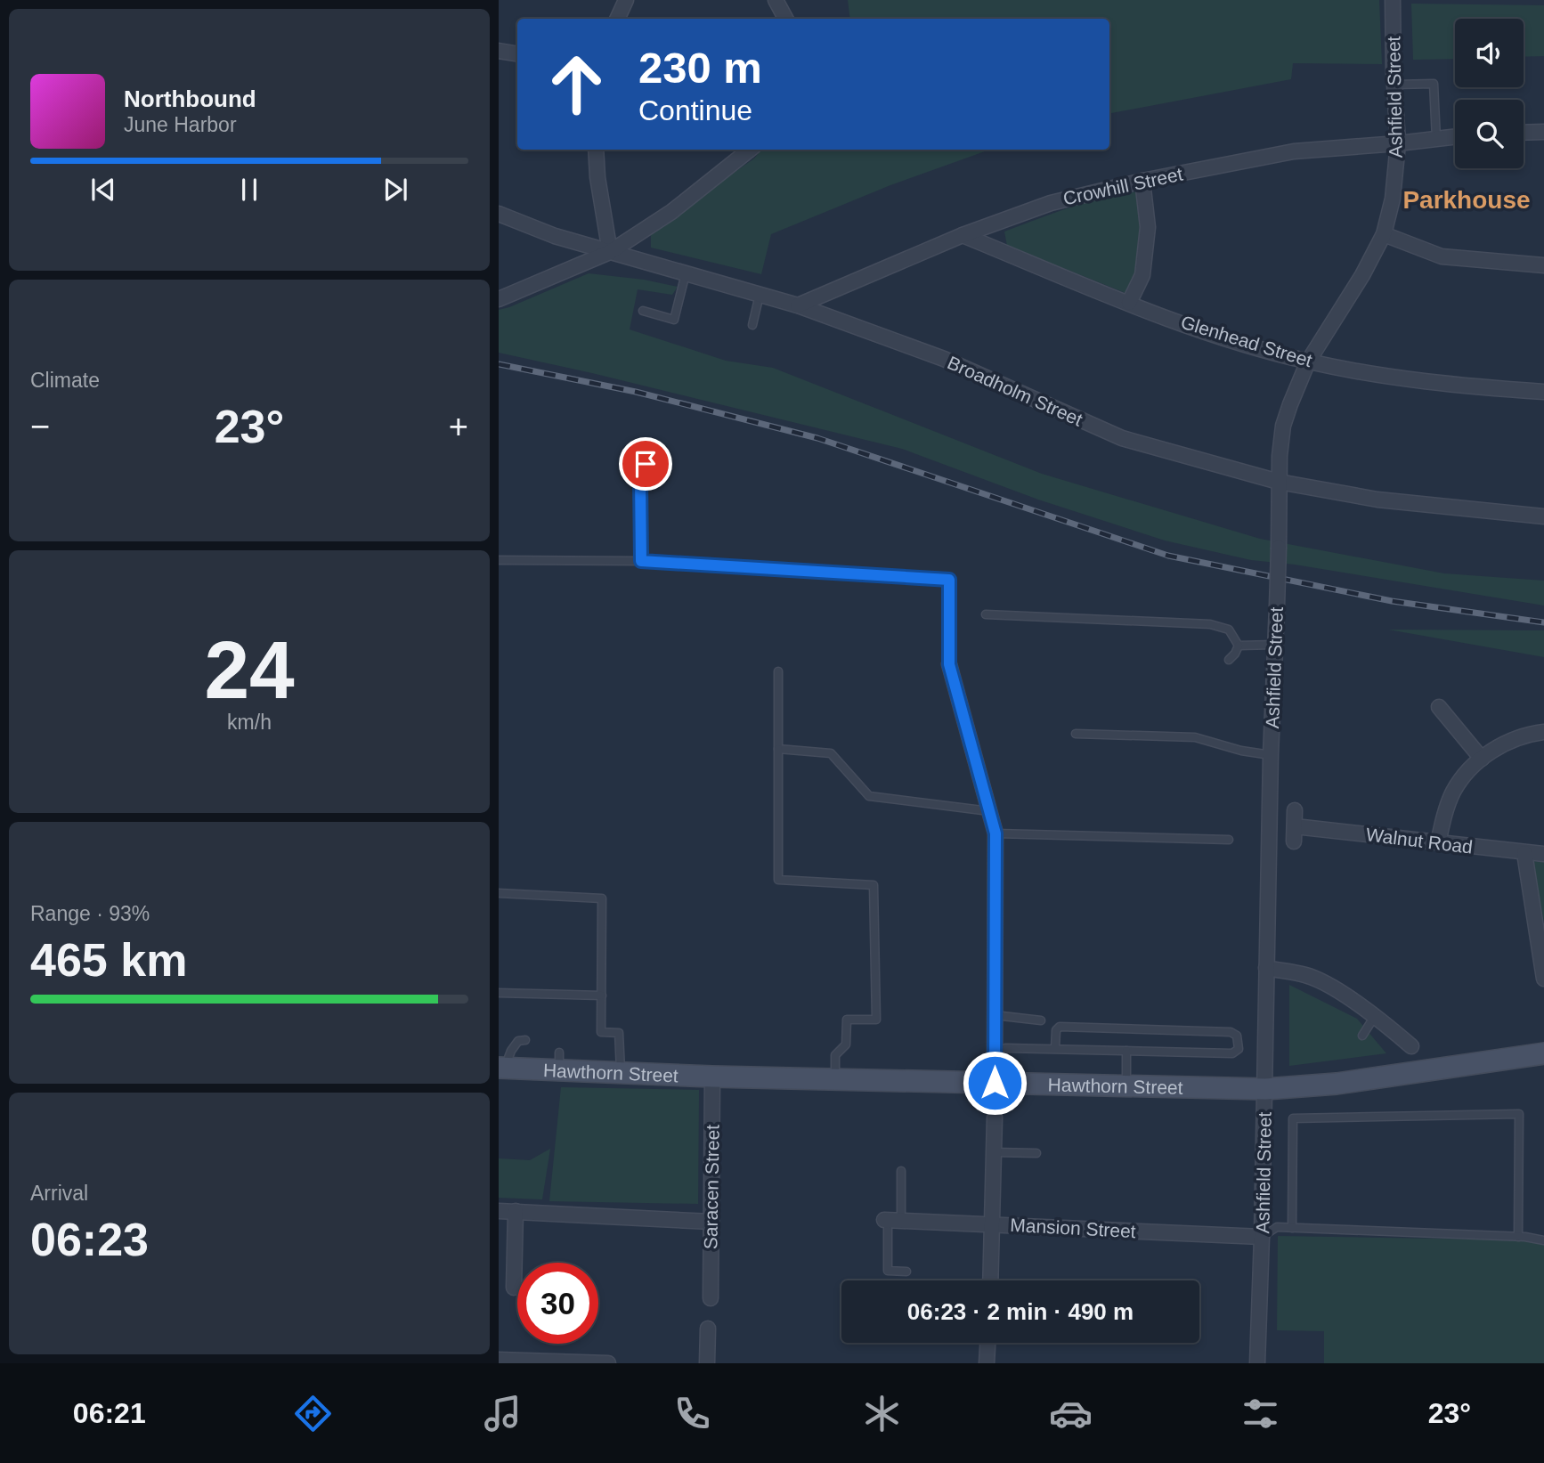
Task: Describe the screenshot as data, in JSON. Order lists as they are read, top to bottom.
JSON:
{
  "streets": {
    "main road": ["Hawthorn Street"],
    "street": [
      "Ashfield Street",
      "Crowhill Street",
      "Glenhead Street",
      "Broadholm Street",
      "Walnut Road",
      "Saracen Street",
      "Mansion Street"
    ]
  },
  "crossings": [
    ["Ashfield Street", "Crowhill Street"],
    ["Ashfield Street", "Glenhead Street"],
    ["Ashfield Street", "Broadholm Street"],
    ["Ashfield Street", "Hawthorn Street"],
    ["Ashfield Street", "Mansion Street"],
    ["Crowhill Street", "Glenhead Street"],
    ["Crowhill Street", "Broadholm Street"],
    ["Hawthorn Street", "Saracen Street"]
  ],
  "districts": ["Parkhouse"],
  "page": {
    "turn": ["230 m", "Continue"],
    "song": ["Northbound", "June Harbor"],
    "tile": [
      "Climate",
      ["24", "km/h"],
      ["Range · 93%", "465 km"],
      ["Arrival", "06:23"]
    ],
    "heat": ["−", "23°", "+"],
    "limit": "30",
    "trip": "06:23 · 2 min · 490 m",
    "tabs": ["06:21", "23°"]
  }
}
